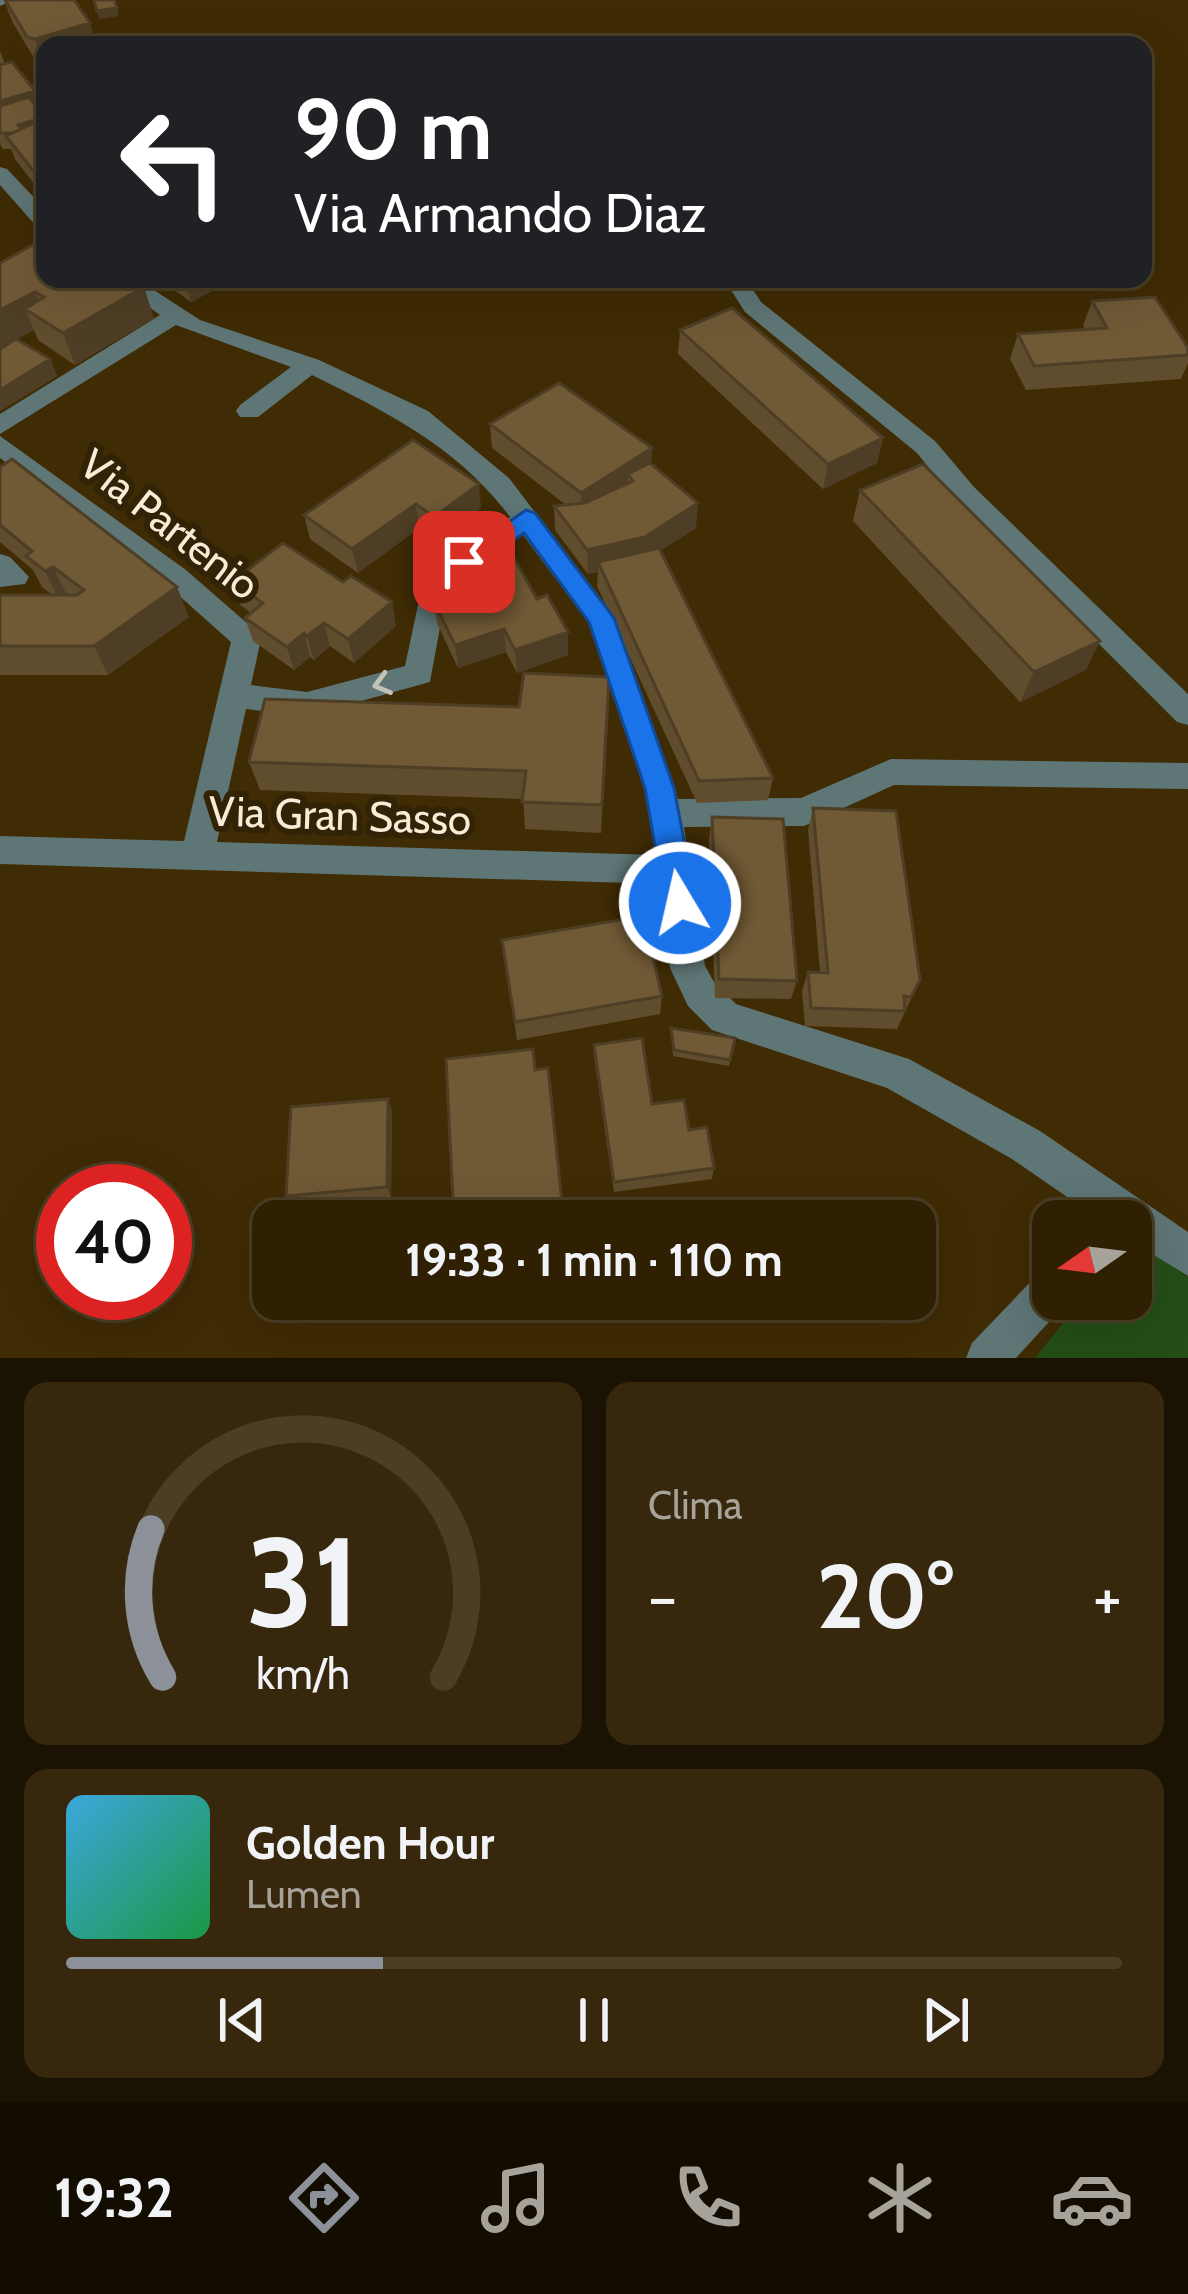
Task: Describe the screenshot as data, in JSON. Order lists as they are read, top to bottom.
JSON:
{
  "streets": {
    "street": ["Via Partenio", "Via Gran Sasso"]
  },
  "crossings": [
    ["Via Partenio", "Via Gran Sasso"]
  ],
  "north": "left",
  "page": {
    "turn": ["90 m", "Via Armando Diaz"],
    "limit": "40",
    "trip": "19:33 · 1 min · 110 m",
    "tile": "Clima",
    "heat": ["−", "20°", "+"],
    "song": ["Golden Hour", "Lumen"],
    "tabs": "19:32",
    "gauge": ["31", "km/h"]
  }
}
